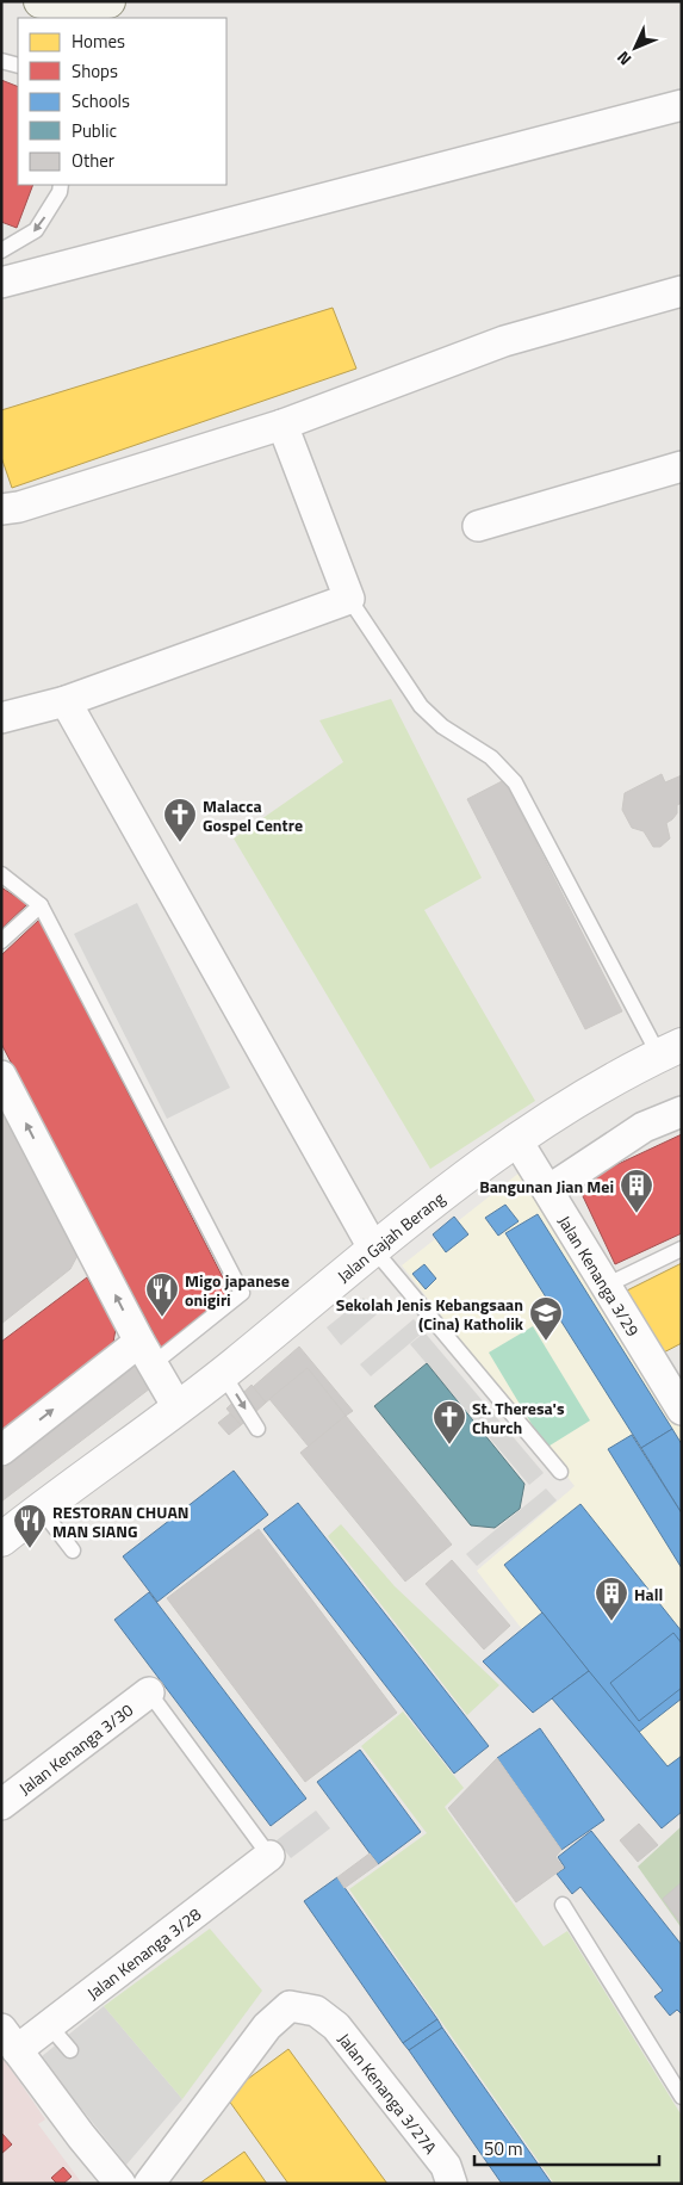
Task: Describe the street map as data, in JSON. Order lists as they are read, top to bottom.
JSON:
{
  "streets": {
    "street": [
      "Jalan Gajah Berang",
      "Jalan Kenanga 3/29",
      "Jalan Kenanga 3/30",
      "Jalan Kenanga 3/28",
      "Jalan Kenanga 3/27A"
    ]
  },
  "crossings": [
    ["Jalan Gajah Berang", "Jalan Kenanga 3/29"]
  ],
  "places": {
    "church": ["Malacca Gospel Centre", "St. Theresa's Church"],
    "building": ["Bangunan Jian Mei", "Hall"],
    "restaurant": ["Migo japanese onigiri", "RESTORAN CHUAN MAN SIANG"],
    "school or university": ["Sekolah Jenis Kebangsaan (Cina) Katholik"]
  },
  "legend": [
    "Homes",
    "Shops",
    "Schools",
    "Public",
    "Other"
  ],
  "scale_bar": "50 m",
  "north": "bottom left"
}
